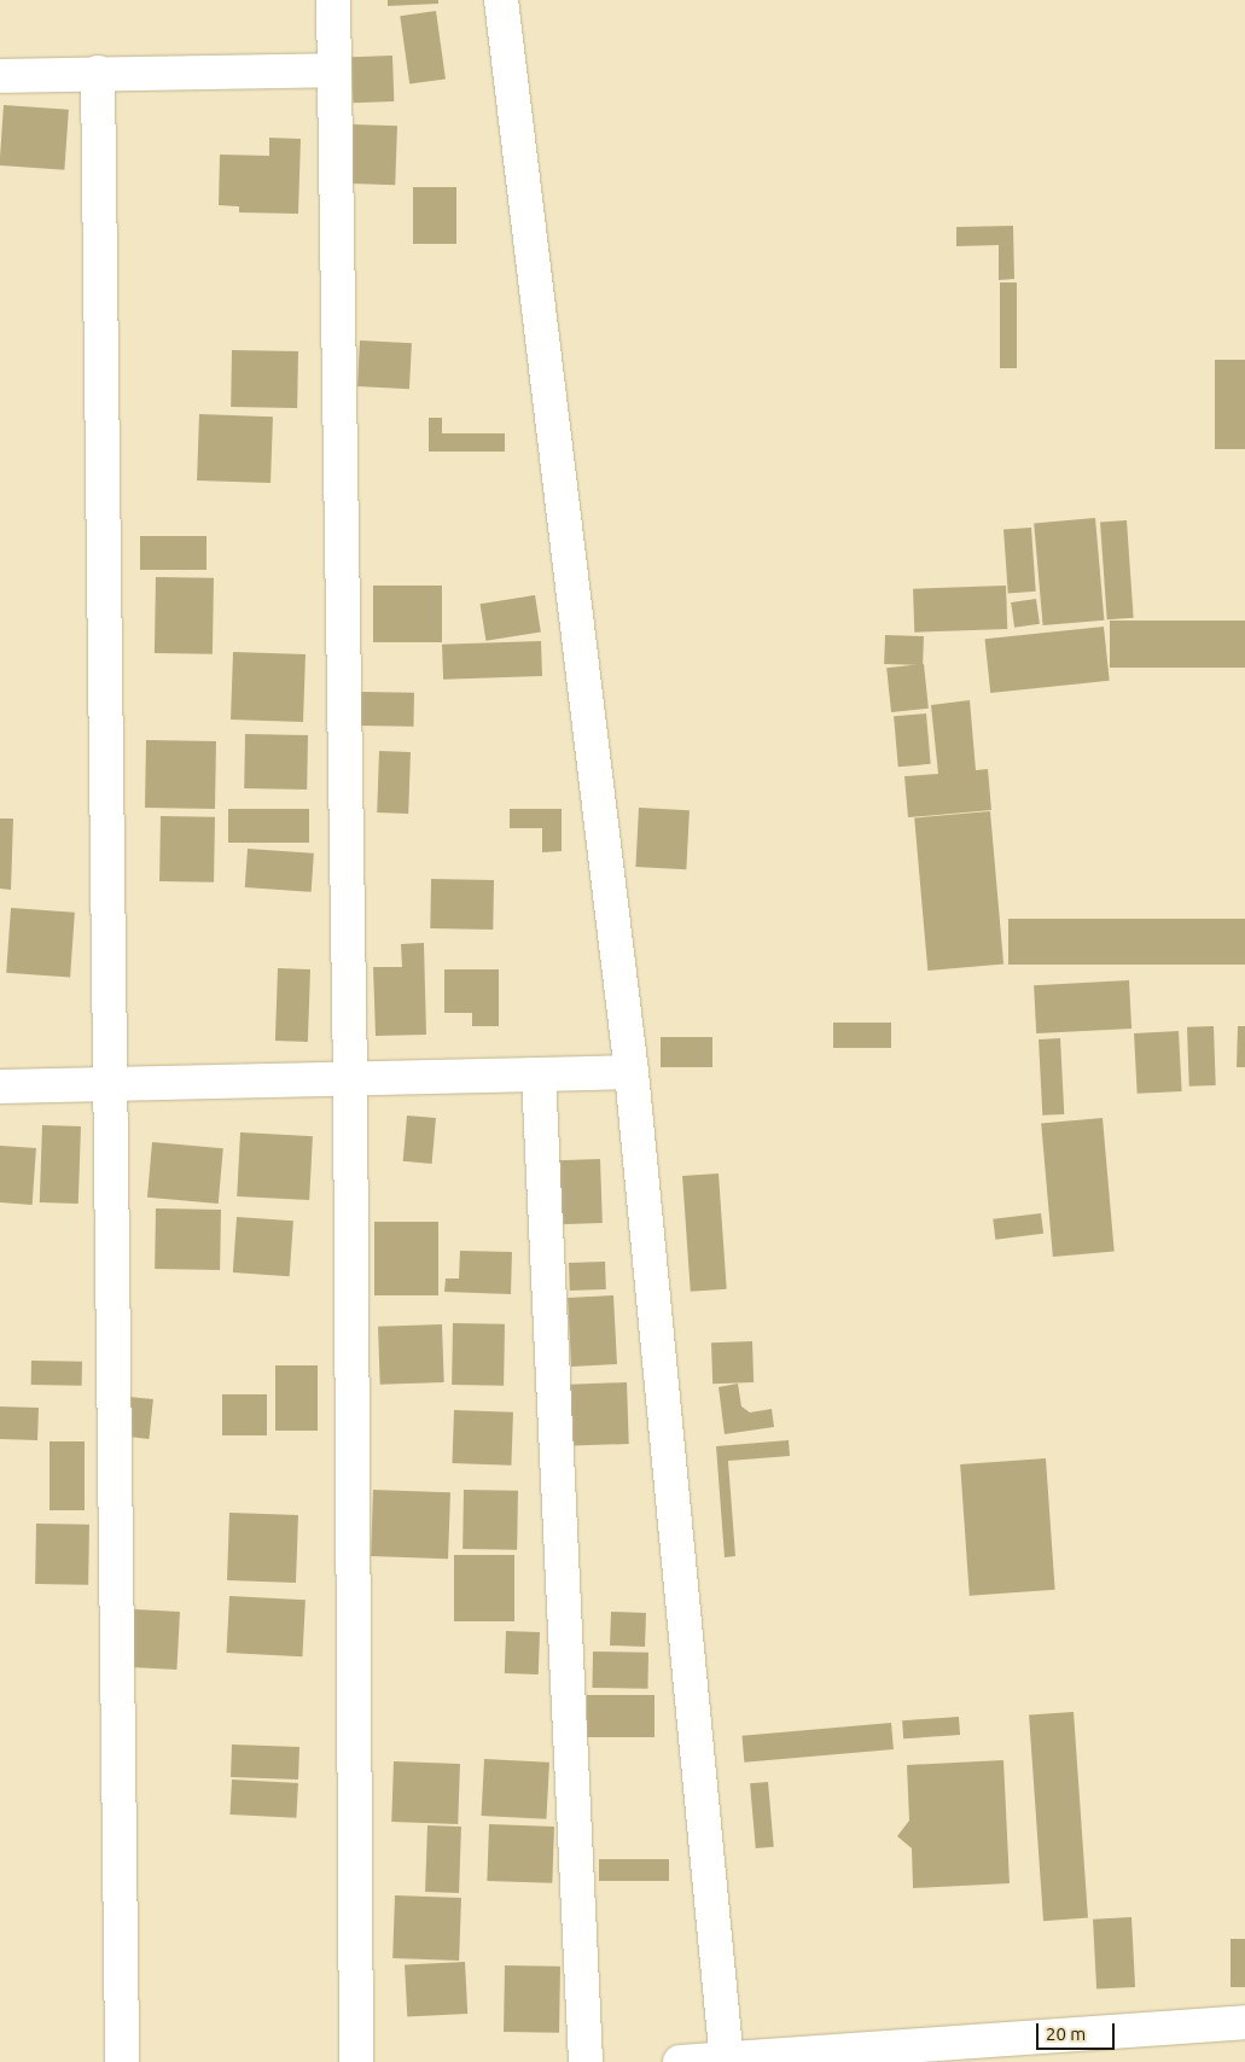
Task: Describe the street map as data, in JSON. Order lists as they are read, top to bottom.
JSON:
{
  "scale_bar": "20 m"
}
